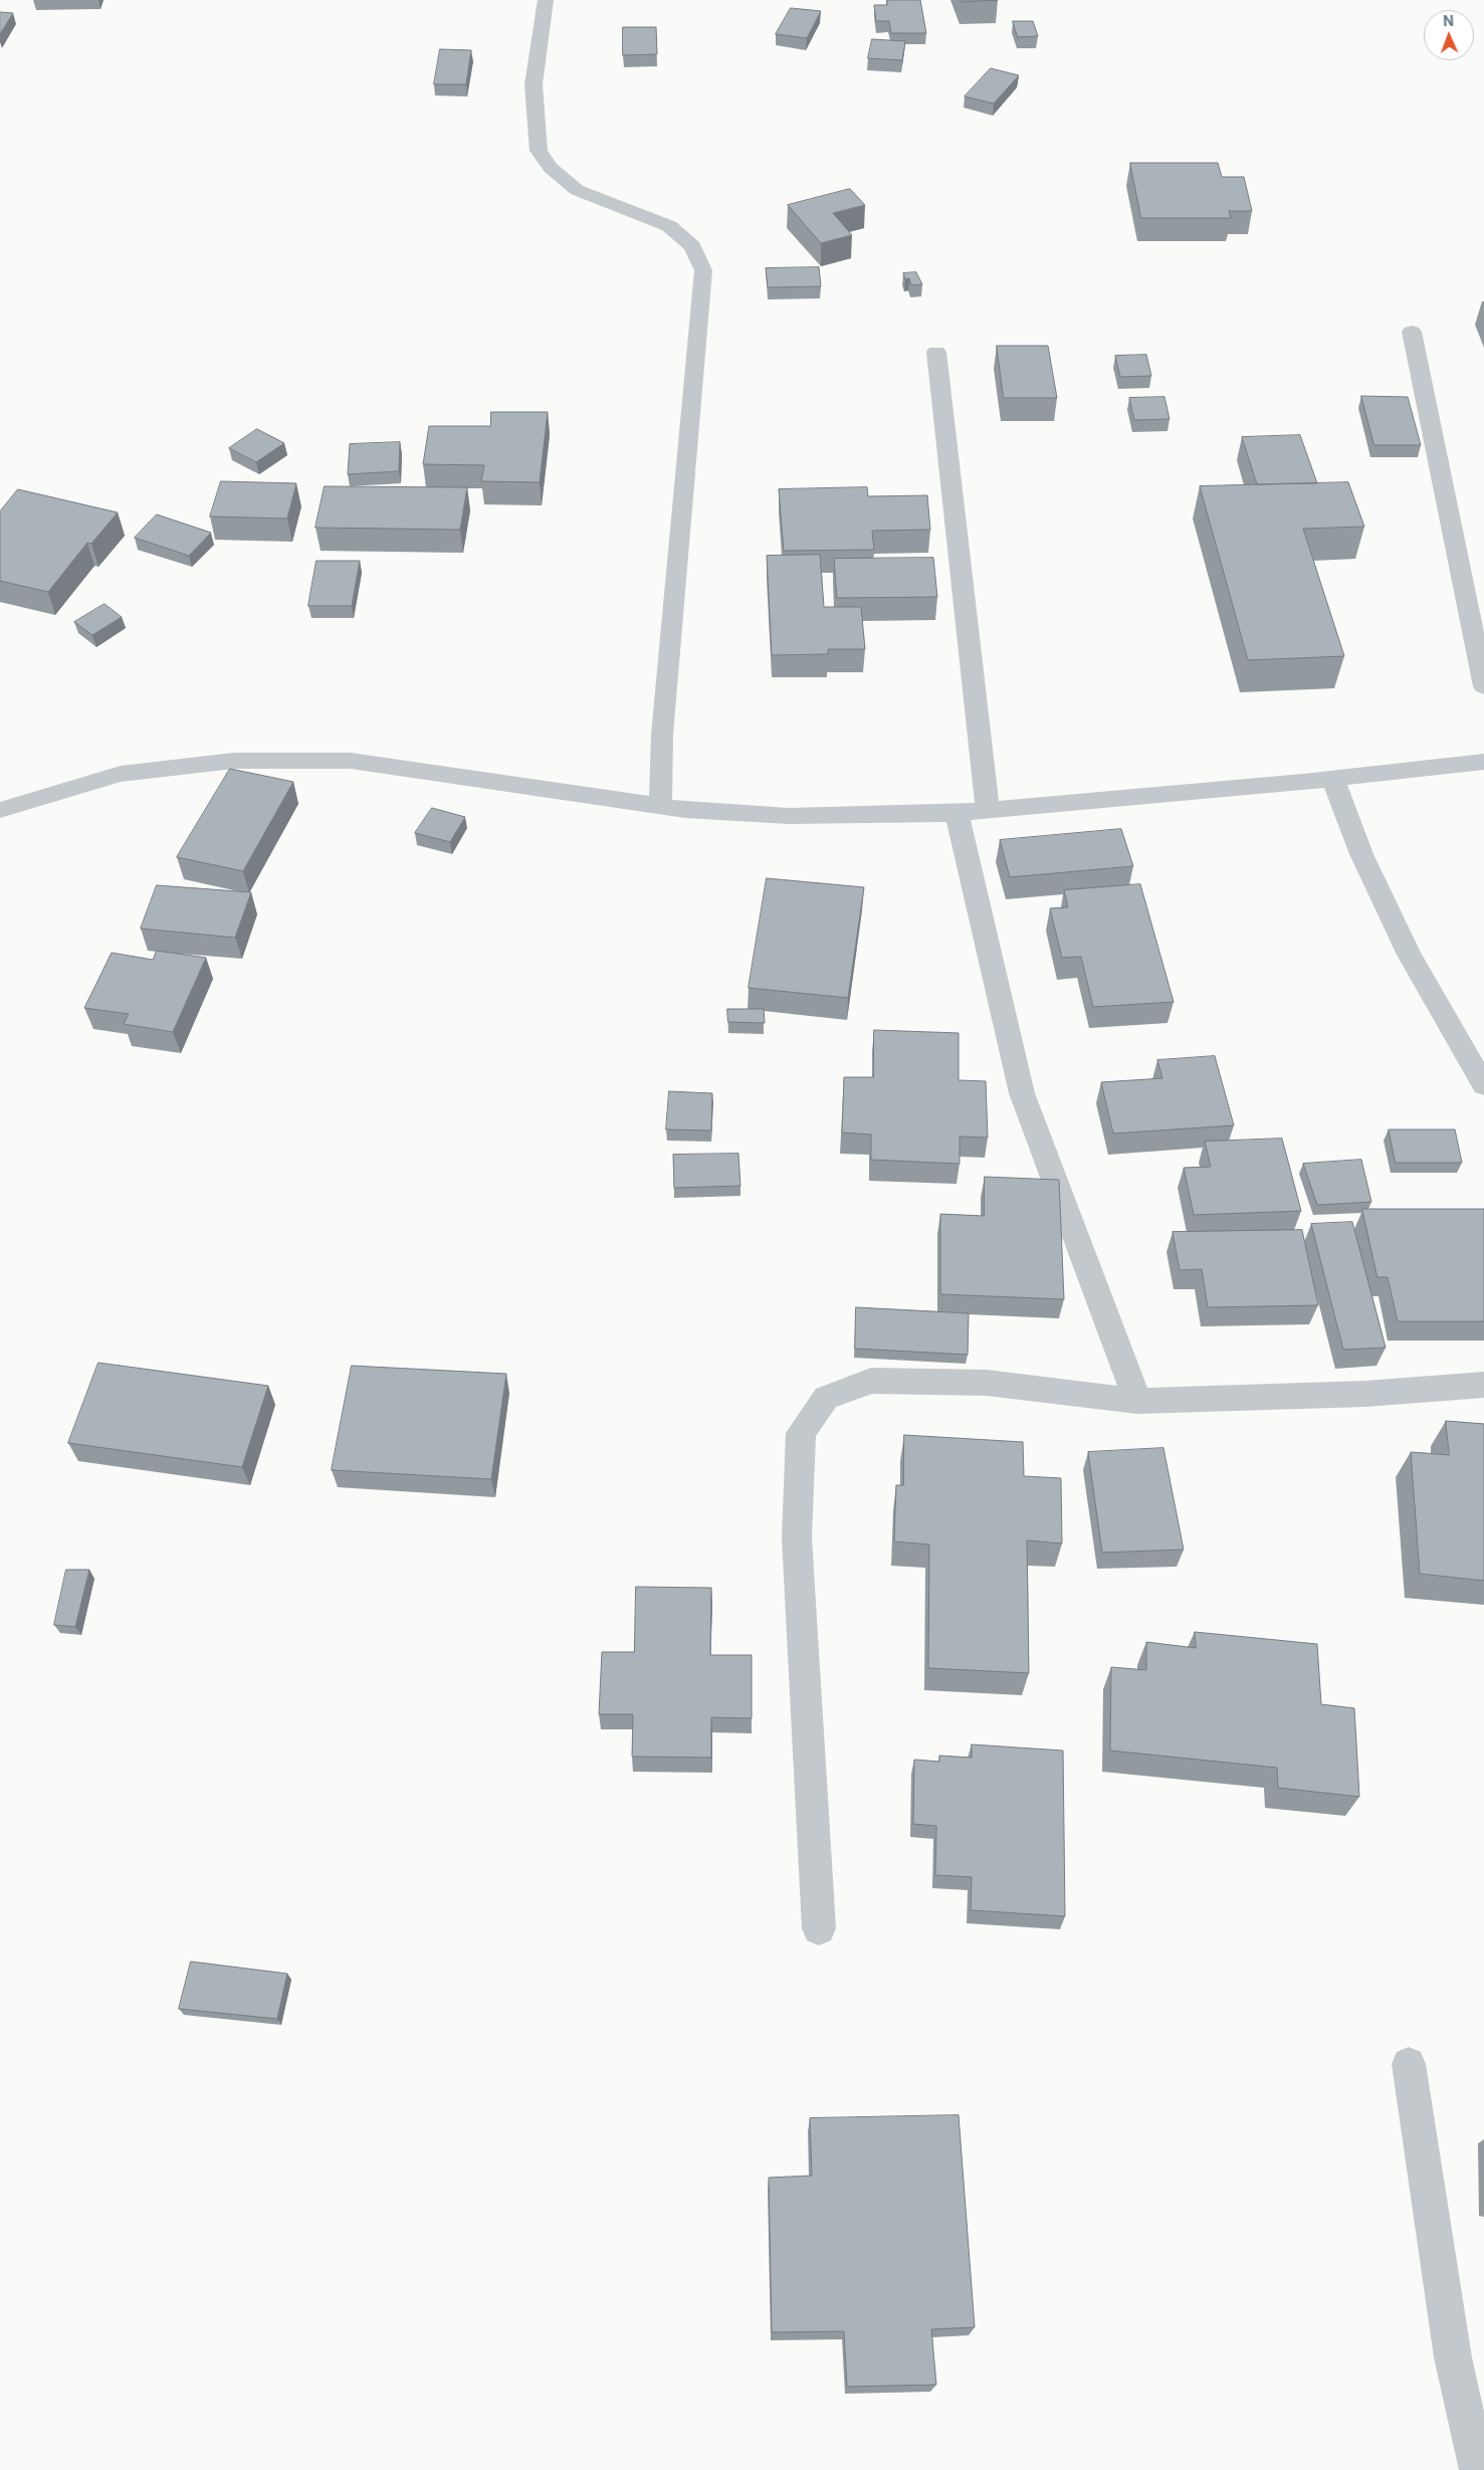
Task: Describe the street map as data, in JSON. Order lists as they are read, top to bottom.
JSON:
{
  "north": "top"
}
